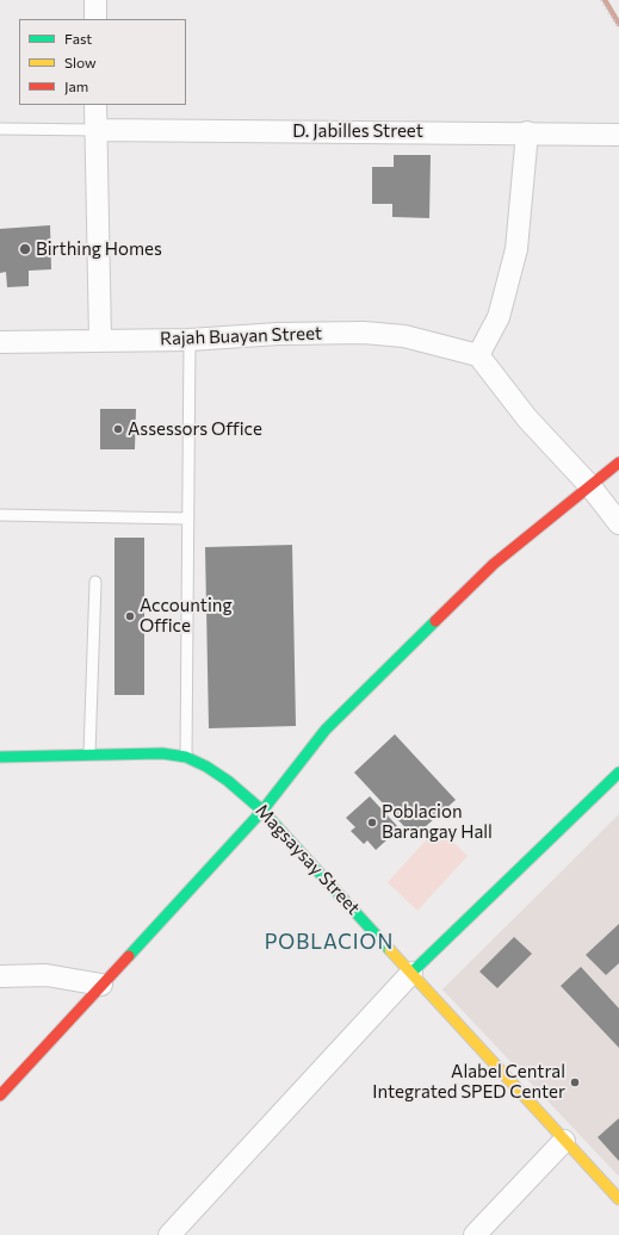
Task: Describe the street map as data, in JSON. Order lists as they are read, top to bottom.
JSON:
{
  "streets": {
    "street": ["D. Jabilles Street", "Rajah Buayan Street", "Magsaysay Street"]
  },
  "districts": ["POBLACION"],
  "places": [
    "Birthing Homes",
    "Assessors Office",
    "Accounting Office",
    "Poblacion Barangay Hall",
    "Alabel Central Integrated SPED Center"
  ],
  "legend": ["Fast", "Slow", "Jam"]
}
